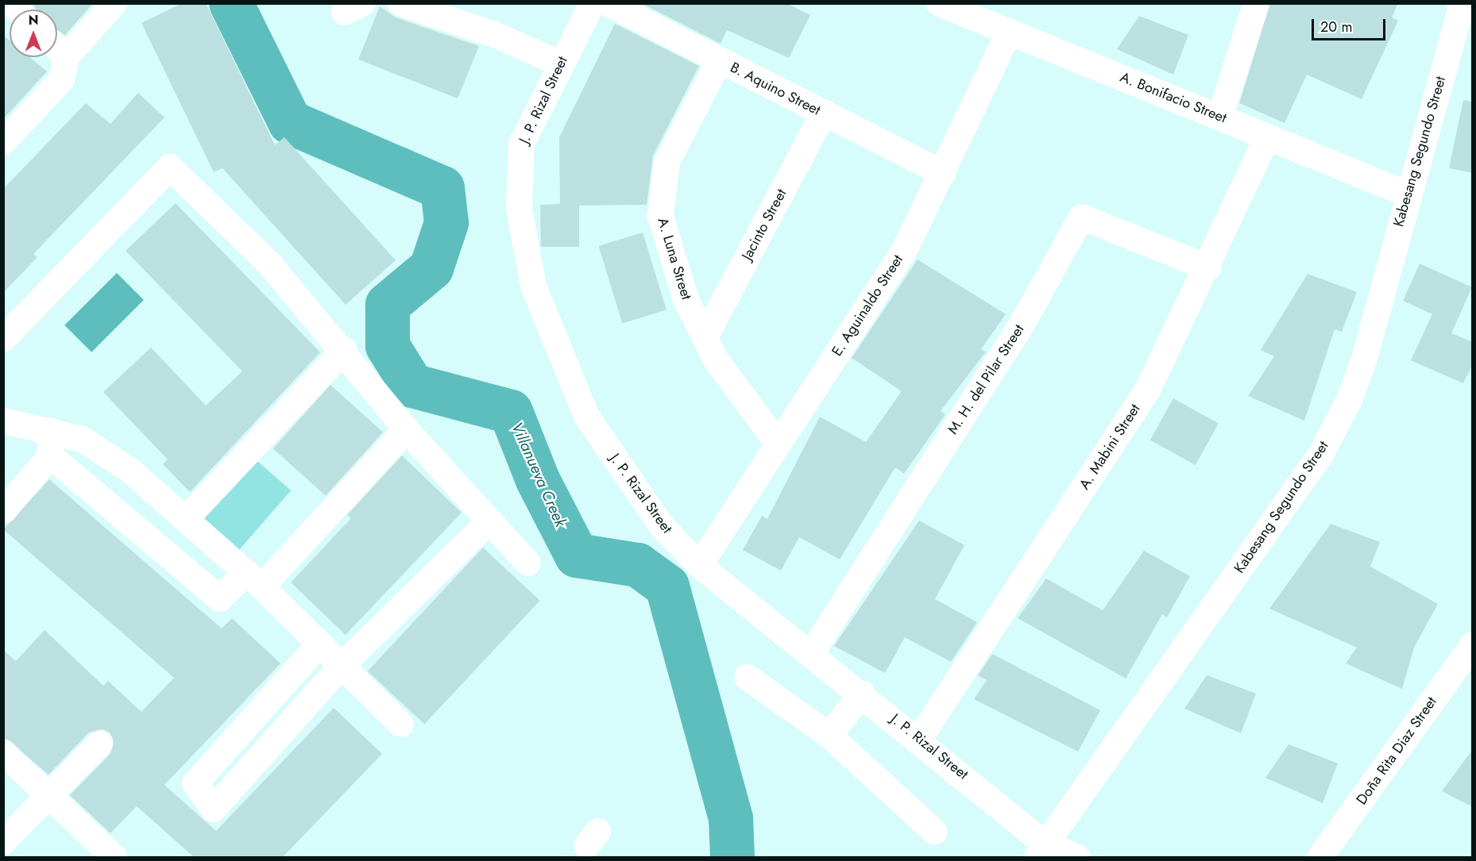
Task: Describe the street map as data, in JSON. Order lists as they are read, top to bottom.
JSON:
{
  "streets": {
    "street": [
      "B. Aquino Street",
      "A. Bonifacio Street",
      "J. P. Rizal Street",
      "Kabesang Segundo Street",
      "Jacinto Street",
      "A. Luna Street",
      "E. Aguinaldo Street",
      "M. H. del Pilar Street",
      "A. Mabini Street",
      "Doña Rita Diaz Street"
    ]
  },
  "crossings": [
    ["B. Aquino Street", "Jacinto Street"],
    ["B. Aquino Street", "A. Luna Street"],
    ["B. Aquino Street", "E. Aguinaldo Street"],
    ["A. Bonifacio Street", "Kabesang Segundo Street"],
    ["A. Bonifacio Street", "E. Aguinaldo Street"],
    ["A. Bonifacio Street", "A. Mabini Street"],
    ["J. P. Rizal Street", "Kabesang Segundo Street"],
    ["J. P. Rizal Street", "E. Aguinaldo Street"],
    ["J. P. Rizal Street", "M. H. del Pilar Street"],
    ["J. P. Rizal Street", "A. Mabini Street"],
    ["Jacinto Street", "A. Luna Street"],
    ["A. Luna Street", "E. Aguinaldo Street"],
    ["M. H. del Pilar Street", "A. Mabini Street"]
  ],
  "water": ["Villanueva Creek"],
  "scale_bar": "20 m",
  "north": "top"
}
